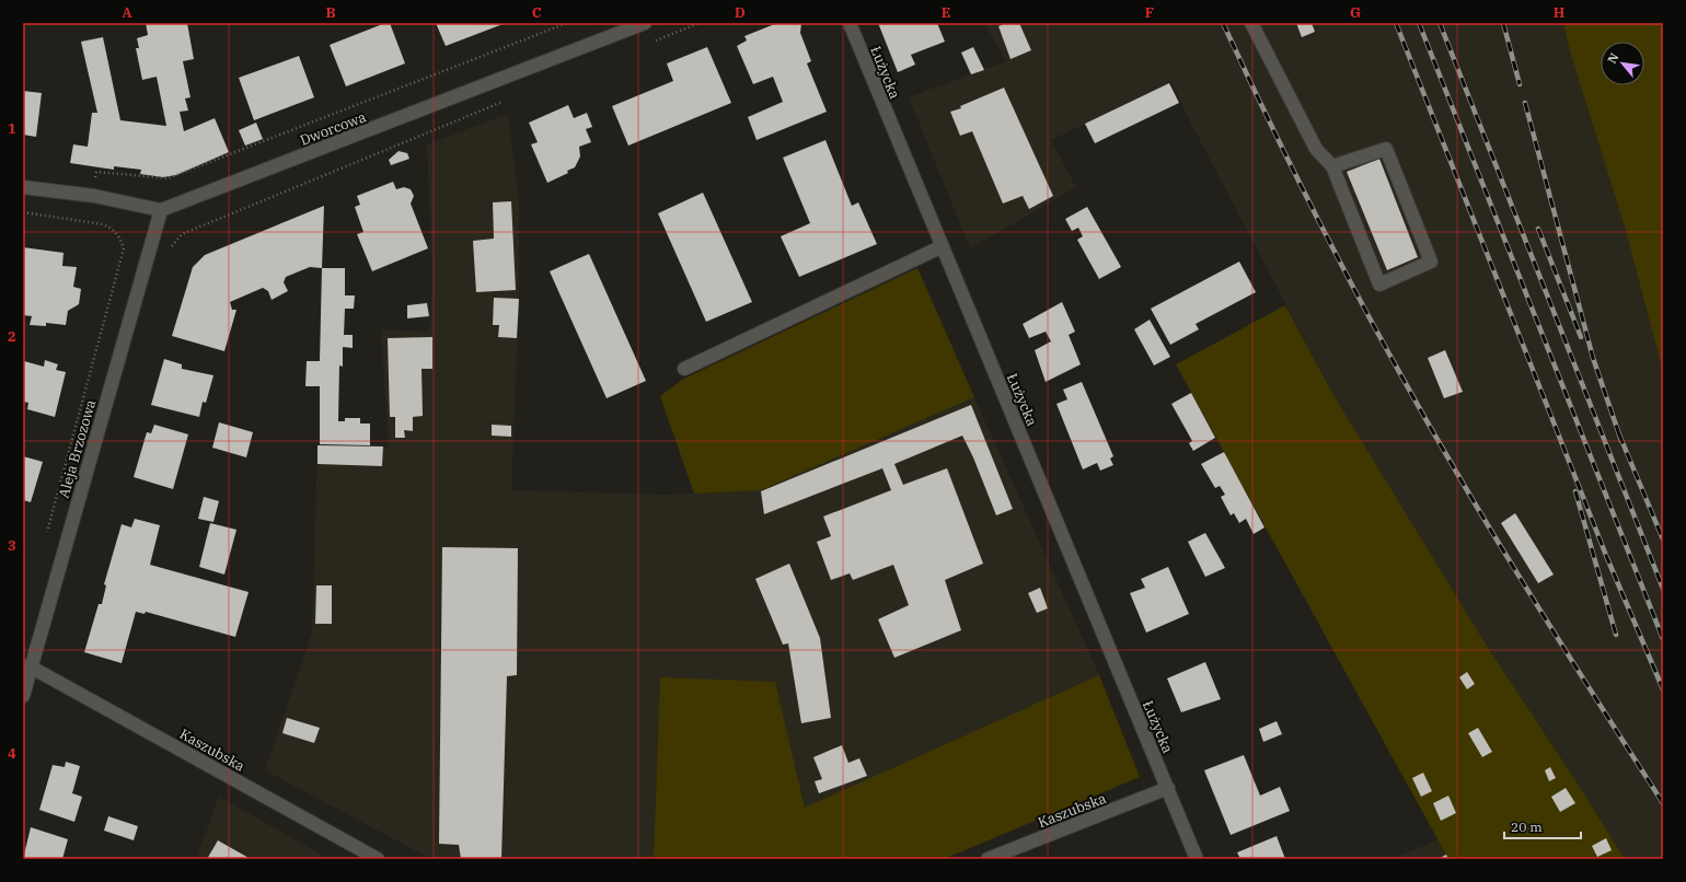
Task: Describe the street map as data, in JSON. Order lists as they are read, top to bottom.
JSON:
{
  "streets": {
    "street": [
      "Łużycka",
      "Dworcowa",
      "Aleja Brzozowa",
      "Kaszubska"
    ]
  },
  "crossings": [
    ["Łużycka", "Kaszubska"],
    ["Dworcowa", "Aleja Brzozowa"],
    ["Aleja Brzozowa", "Kaszubska"]
  ],
  "scale_bar": "20 m",
  "north": "top left",
  "grid": {
    "columns": [
      "A",
      "B",
      "C",
      "D",
      "E",
      "F",
      "G",
      "H"
    ],
    "rows": [
      "1",
      "2",
      "3",
      "4"
    ]
  }
}
